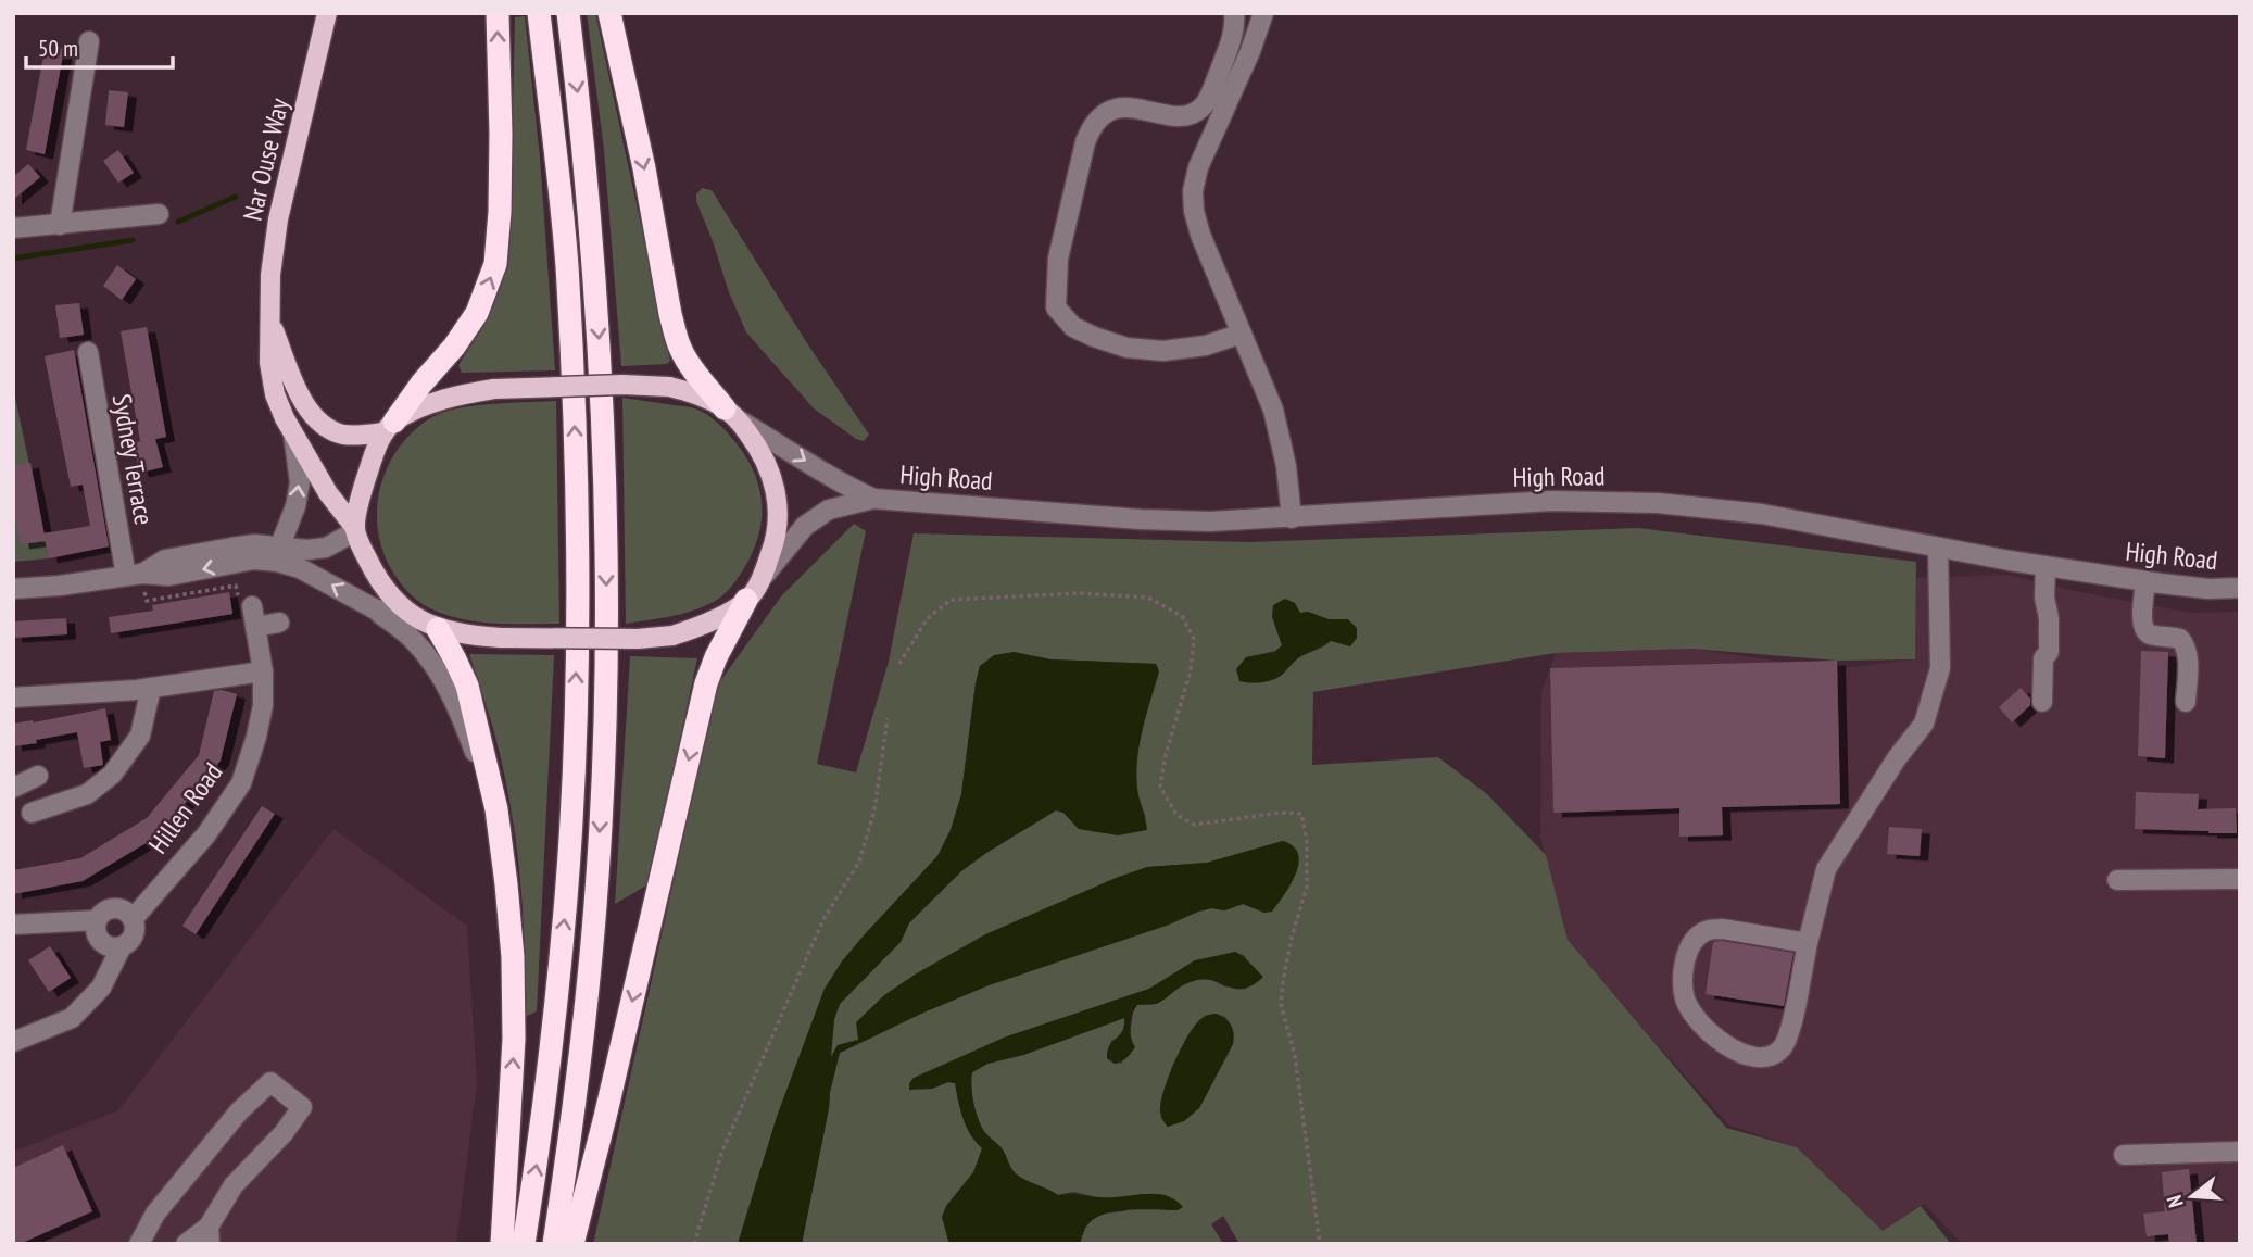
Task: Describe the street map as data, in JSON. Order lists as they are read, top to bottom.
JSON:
{
  "streets": {
    "main road": ["Nar Ouse Way"],
    "street": ["Sydney Terrace", "High Road", "Hillen Road"]
  },
  "scale_bar": "50 m",
  "north": "left"
}
